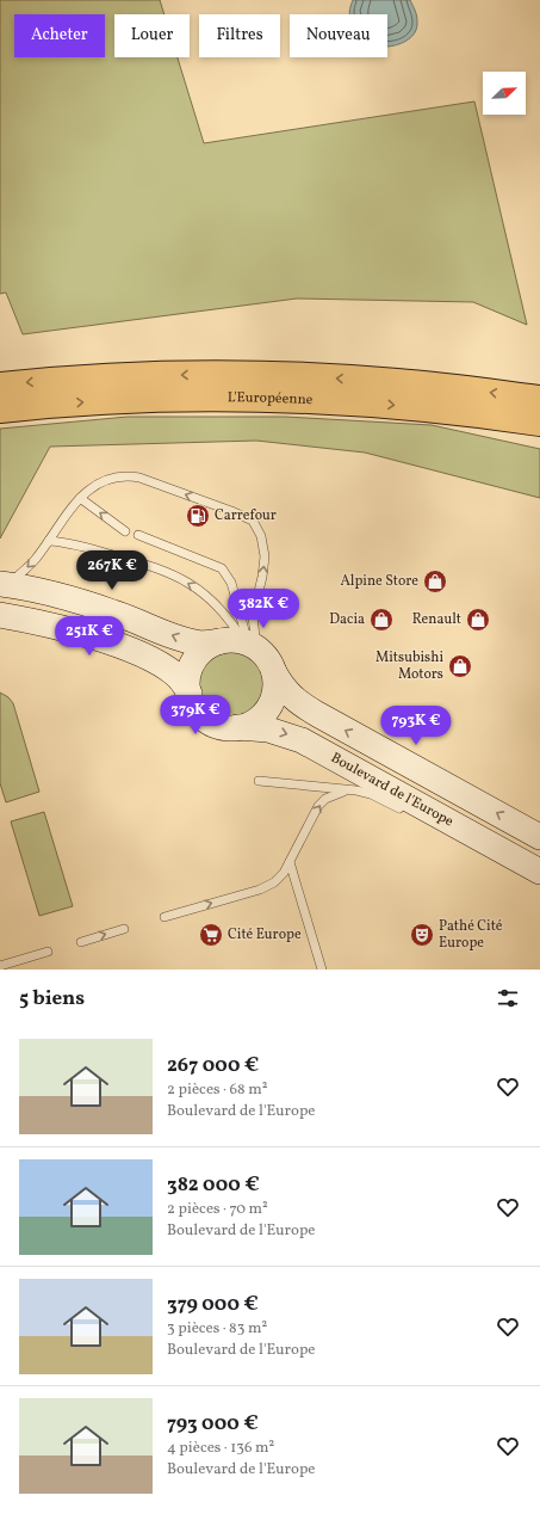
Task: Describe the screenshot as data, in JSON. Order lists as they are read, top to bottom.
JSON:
{
  "streets": {
    "highway": ["L'Européenne"],
    "main road": ["Boulevard de l'Europe"]
  },
  "places": {
    "fuel station": ["Carrefour"],
    "shop": [
      "Alpine Store",
      "Dacia",
      "Renault",
      "Mitsubishi Motors"
    ],
    "supermarket": ["Cité Europe"],
    "theatre": ["Pathé Cité Europe"]
  },
  "north": "top right",
  "page": {
    "chip": [
      "Acheter",
      "Louer",
      "Filtres",
      "Nouveau"
    ],
    "price": [
      "267K €",
      "382K €",
      "251K €",
      "379K €",
      "793K €"
    ],
    "heading": "5 biens",
    "list": [
      {
        "name": "267 000 €",
        "note": "2 pièces · 68 m² · Boulevard de l'Europe"
      },
      {
        "name": "382 000 €",
        "note": "2 pièces · 70 m² · Boulevard de l'Europe"
      },
      {
        "name": "379 000 €",
        "note": "3 pièces · 83 m² · Boulevard de l'Europe"
      },
      {
        "name": "793 000 €",
        "note": "4 pièces · 136 m² · Boulevard de l'Europe"
      }
    ]
  }
}
